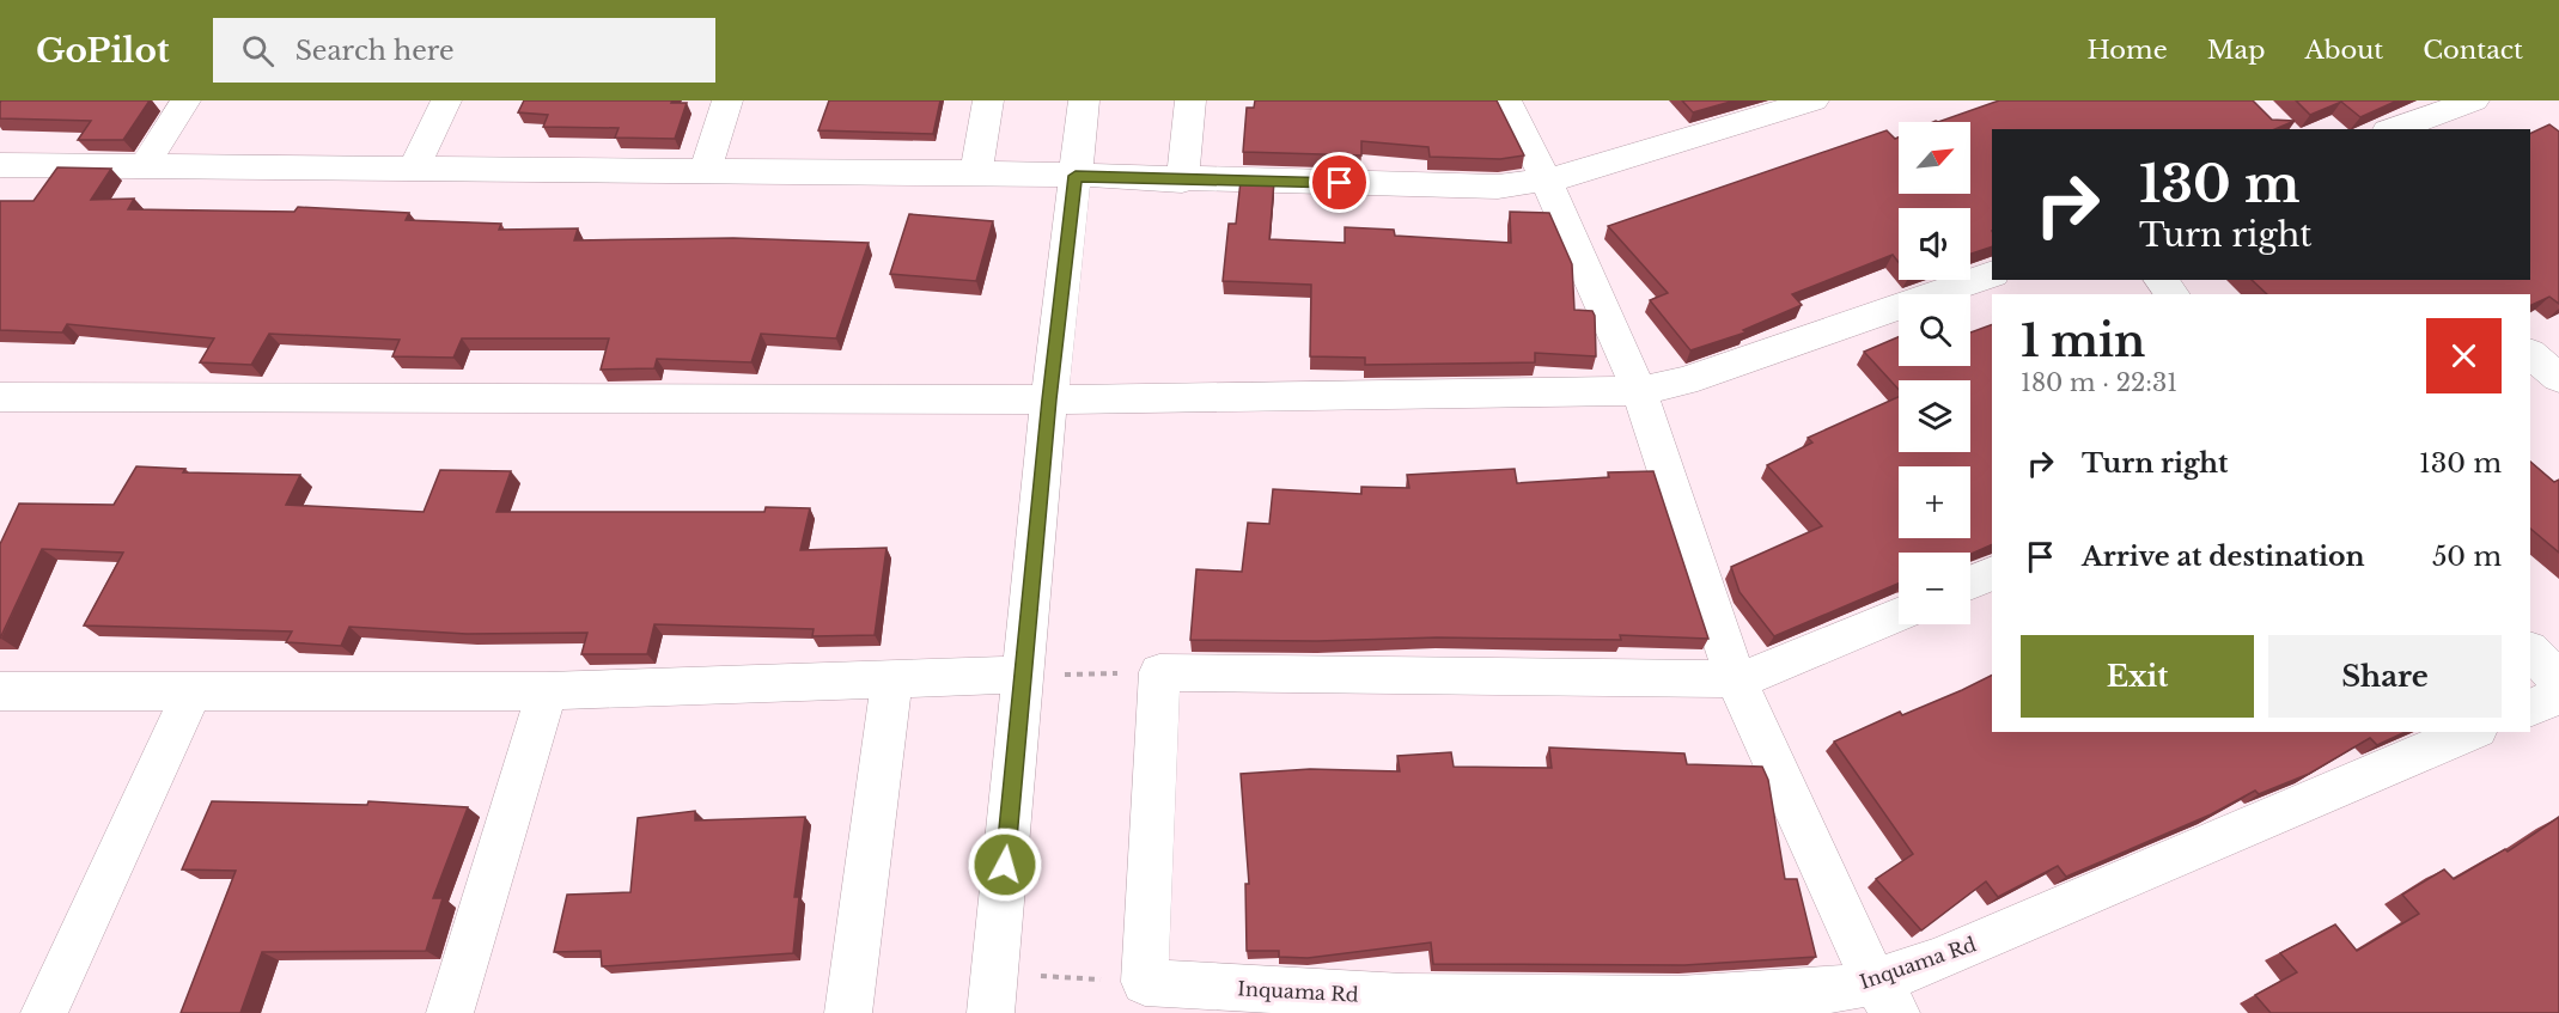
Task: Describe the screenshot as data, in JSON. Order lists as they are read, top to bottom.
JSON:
{
  "streets": {
    "street": ["Inquama Rd"]
  },
  "north": "top right",
  "page": {
    "header": "GoPilot",
    "search": "Search here",
    "nav": [
      "Home",
      "Map",
      "About",
      "Contact"
    ],
    "map_buttons": ["+", "−"],
    "turn": ["130 m", "Turn right"],
    "heading": ["1 min", "180 m · 22:31"],
    "list": [
      {
        "name": "Turn right",
        "value": "130 m"
      },
      {
        "name": "Arrive at destination",
        "value": "50 m"
      }
    ],
    "buttons": ["Exit", "Share"]
  }
}
